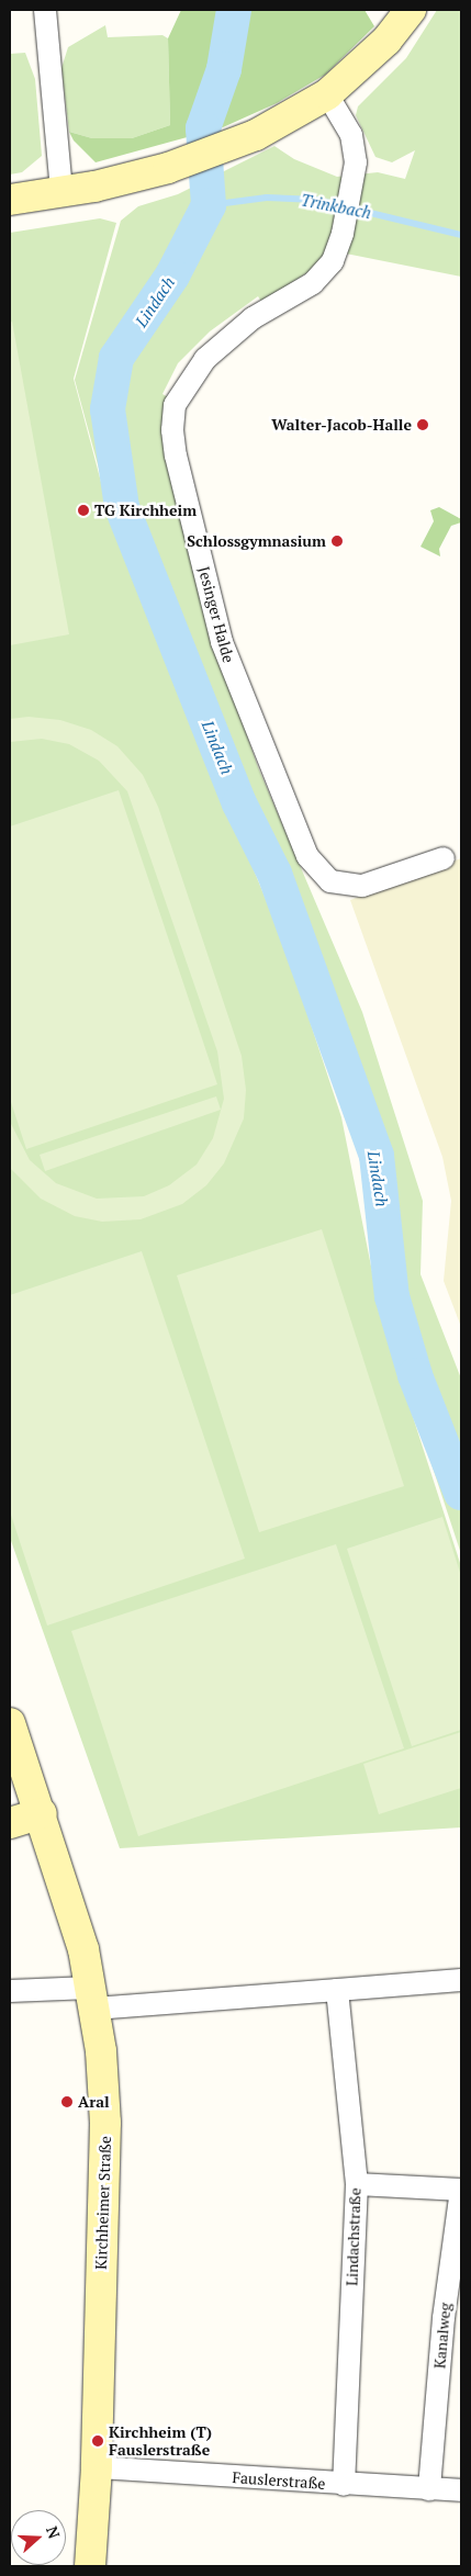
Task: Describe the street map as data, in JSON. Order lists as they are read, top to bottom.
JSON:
{
  "streets": {
    "main road": ["Kirchheimer Straße"],
    "street": [
      "Jesinger Halde",
      "Lindachstraße",
      "Kanalweg",
      "Fauslerstraße"
    ]
  },
  "crossings": [
    ["Kirchheimer Straße", "Fauslerstraße"],
    ["Lindachstraße", "Kanalweg"],
    ["Lindachstraße", "Fauslerstraße"],
    ["Kanalweg", "Fauslerstraße"]
  ],
  "water": ["Trinkbach", "Lindach"],
  "places": [
    "Walter-Jacob-Halle",
    "TG Kirchheim",
    "Schlossgymnasium",
    "Aral",
    "Kirchheim (T) Fauslerstraße"
  ],
  "north": "right"
}
